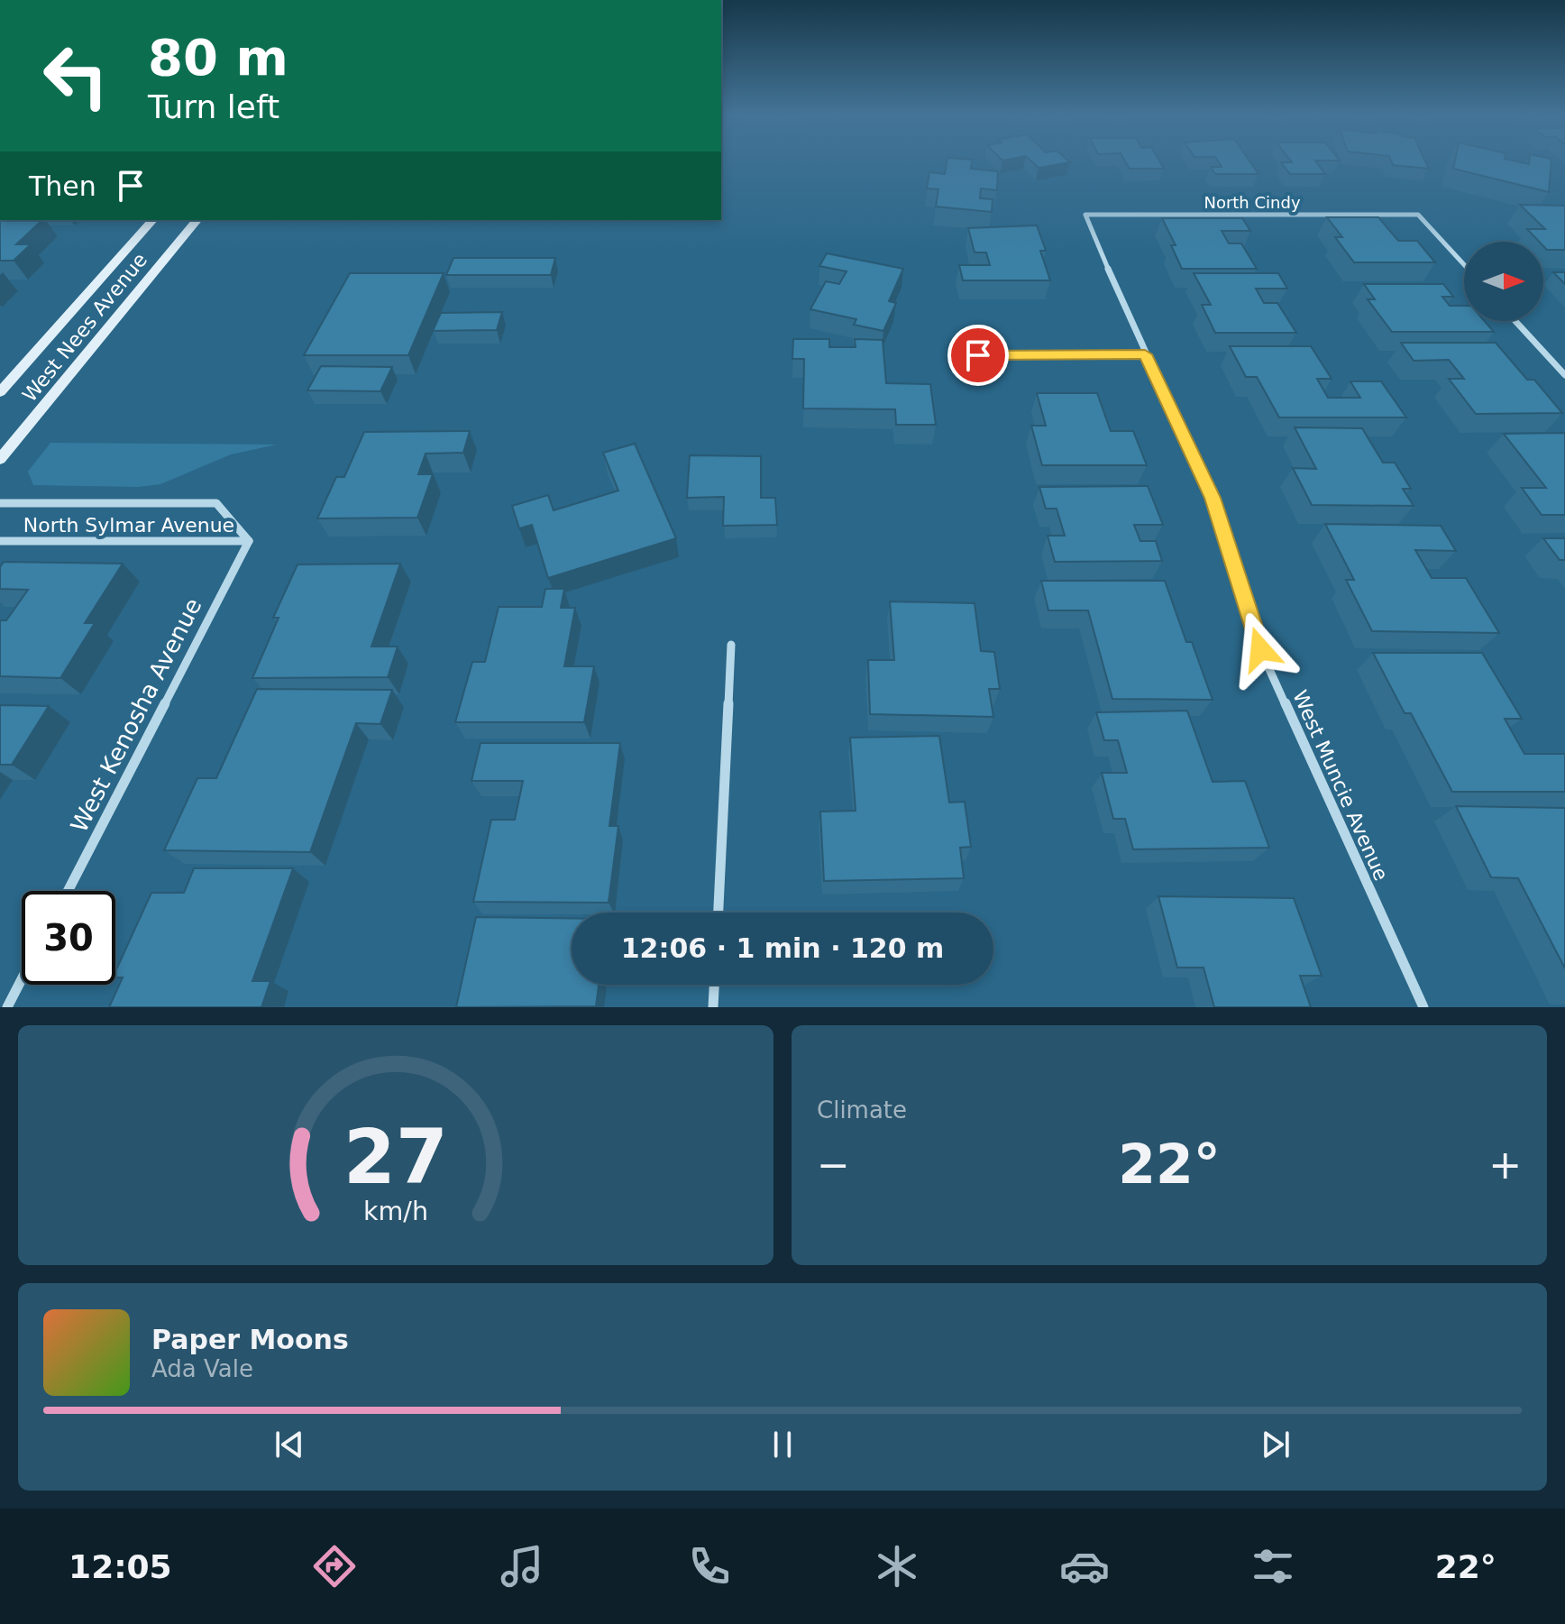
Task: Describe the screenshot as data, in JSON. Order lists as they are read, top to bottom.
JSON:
{
  "streets": {
    "main road": ["West Nees Avenue"],
    "street": [
      "North Cindy",
      "North Sylmar Avenue",
      "West Kenosha Avenue",
      "West Muncie Avenue"
    ]
  },
  "crossings": [
    ["North Cindy", "West Muncie Avenue"],
    ["North Sylmar Avenue", "West Kenosha Avenue"]
  ],
  "north": "right",
  "page": {
    "turn": ["80 m", "Turn left"],
    "then": "Then",
    "limit": "30",
    "trip": "12:06 · 1 min · 120 m",
    "tile": "Climate",
    "heat": ["−", "22°", "+"],
    "song": ["Paper Moons", "Ada Vale"],
    "tabs": ["12:05", "22°"],
    "gauge": ["27", "km/h"]
  }
}
